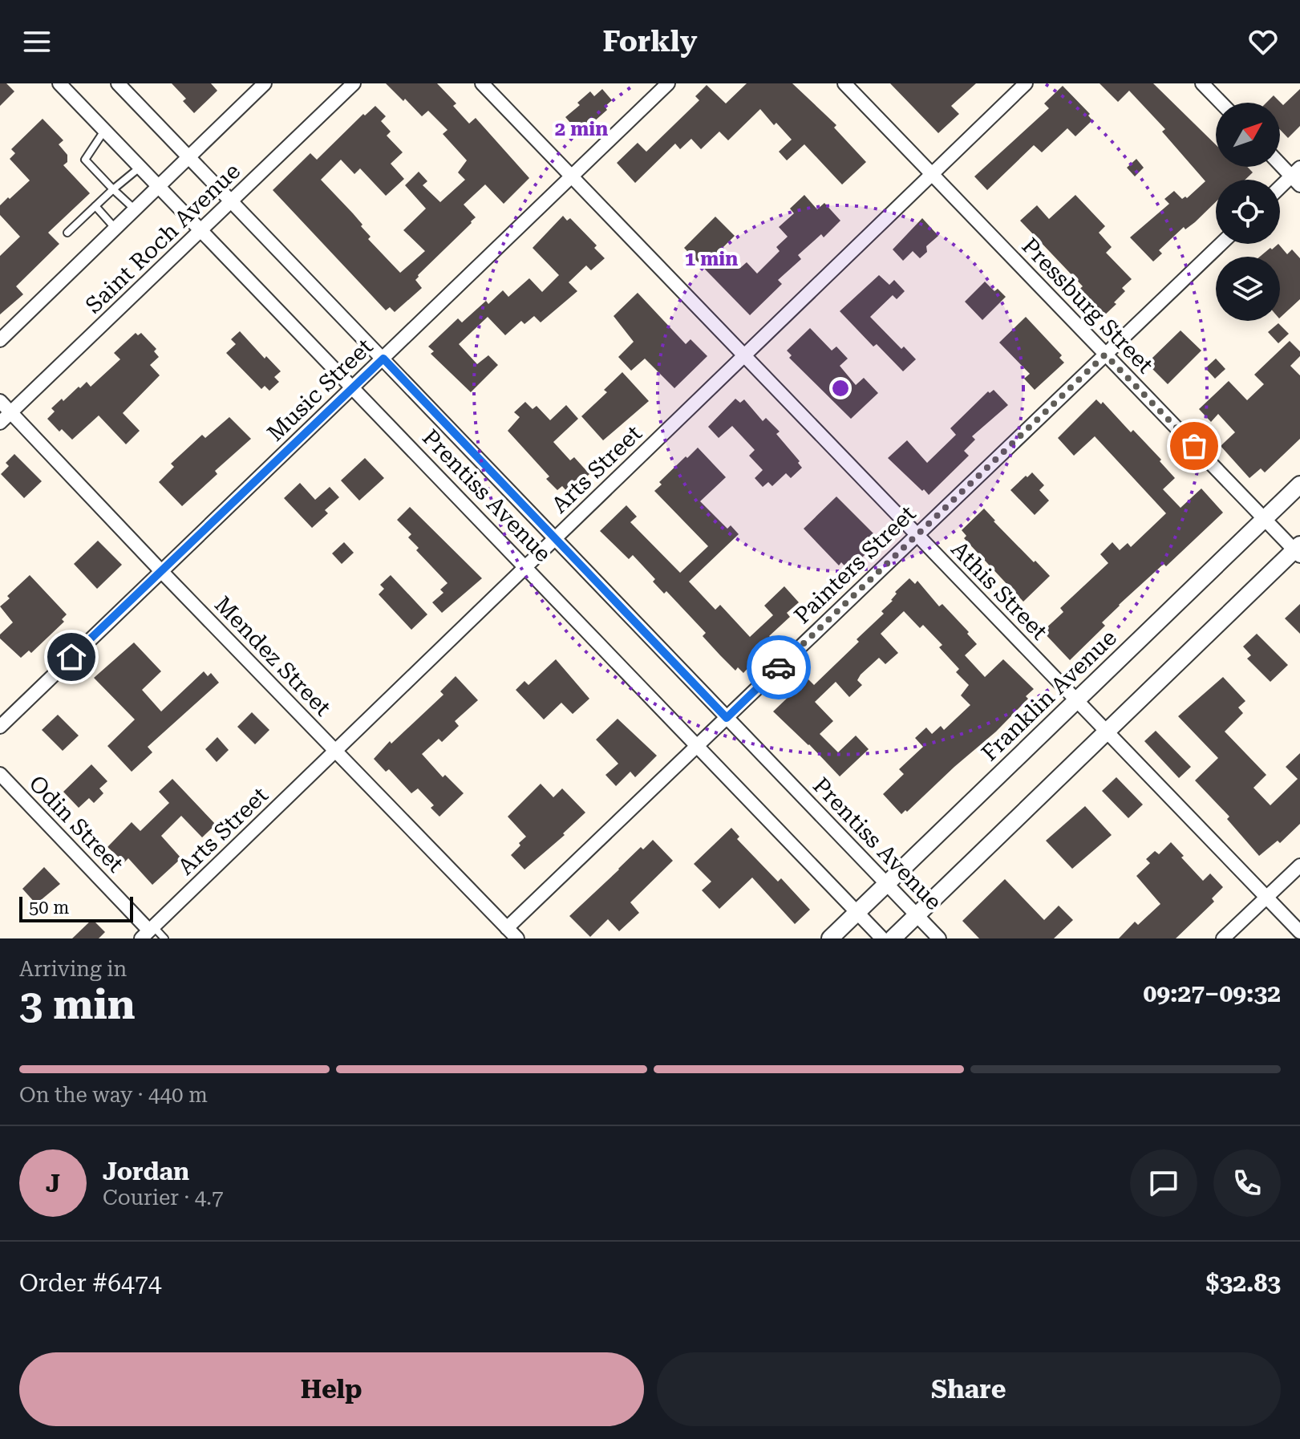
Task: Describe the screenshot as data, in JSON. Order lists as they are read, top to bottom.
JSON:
{
  "streets": {
    "street": [
      "Saint Roch Avenue",
      "Pressburg Street",
      "Music Street",
      "Arts Street",
      "Prentiss Avenue",
      "Painters Street",
      "Athis Street",
      "Mendez Street",
      "Franklin Avenue",
      "Odin Street"
    ]
  },
  "crossings": [
    ["Saint Roch Avenue", "Prentiss Avenue"],
    ["Saint Roch Avenue", "Mendez Street"],
    ["Pressburg Street", "Arts Street"],
    ["Pressburg Street", "Painters Street"],
    ["Pressburg Street", "Franklin Avenue"],
    ["Music Street", "Prentiss Avenue"],
    ["Music Street", "Athis Street"],
    ["Music Street", "Mendez Street"],
    ["Arts Street", "Prentiss Avenue"],
    ["Arts Street", "Athis Street"],
    ["Arts Street", "Mendez Street"],
    ["Arts Street", "Odin Street"],
    ["Prentiss Avenue", "Painters Street"],
    ["Prentiss Avenue", "Franklin Avenue"],
    ["Painters Street", "Athis Street"],
    ["Painters Street", "Mendez Street"],
    ["Athis Street", "Franklin Avenue"]
  ],
  "scale_bar": "50 m",
  "north": "top right",
  "page": {
    "header": "Forkly",
    "scale": "50 m",
    "heading": ["3 min", "Arriving in", "09:27–09:32"],
    "panel": [
      "Jordan",
      "Courier · 4.7",
      "Order #6474",
      "$32.83"
    ],
    "bar": "On the way · 440 m",
    "round": "J",
    "buttons": ["Help", "Share"]
  },
  "rings": ["2 min", "1 min"]
}
